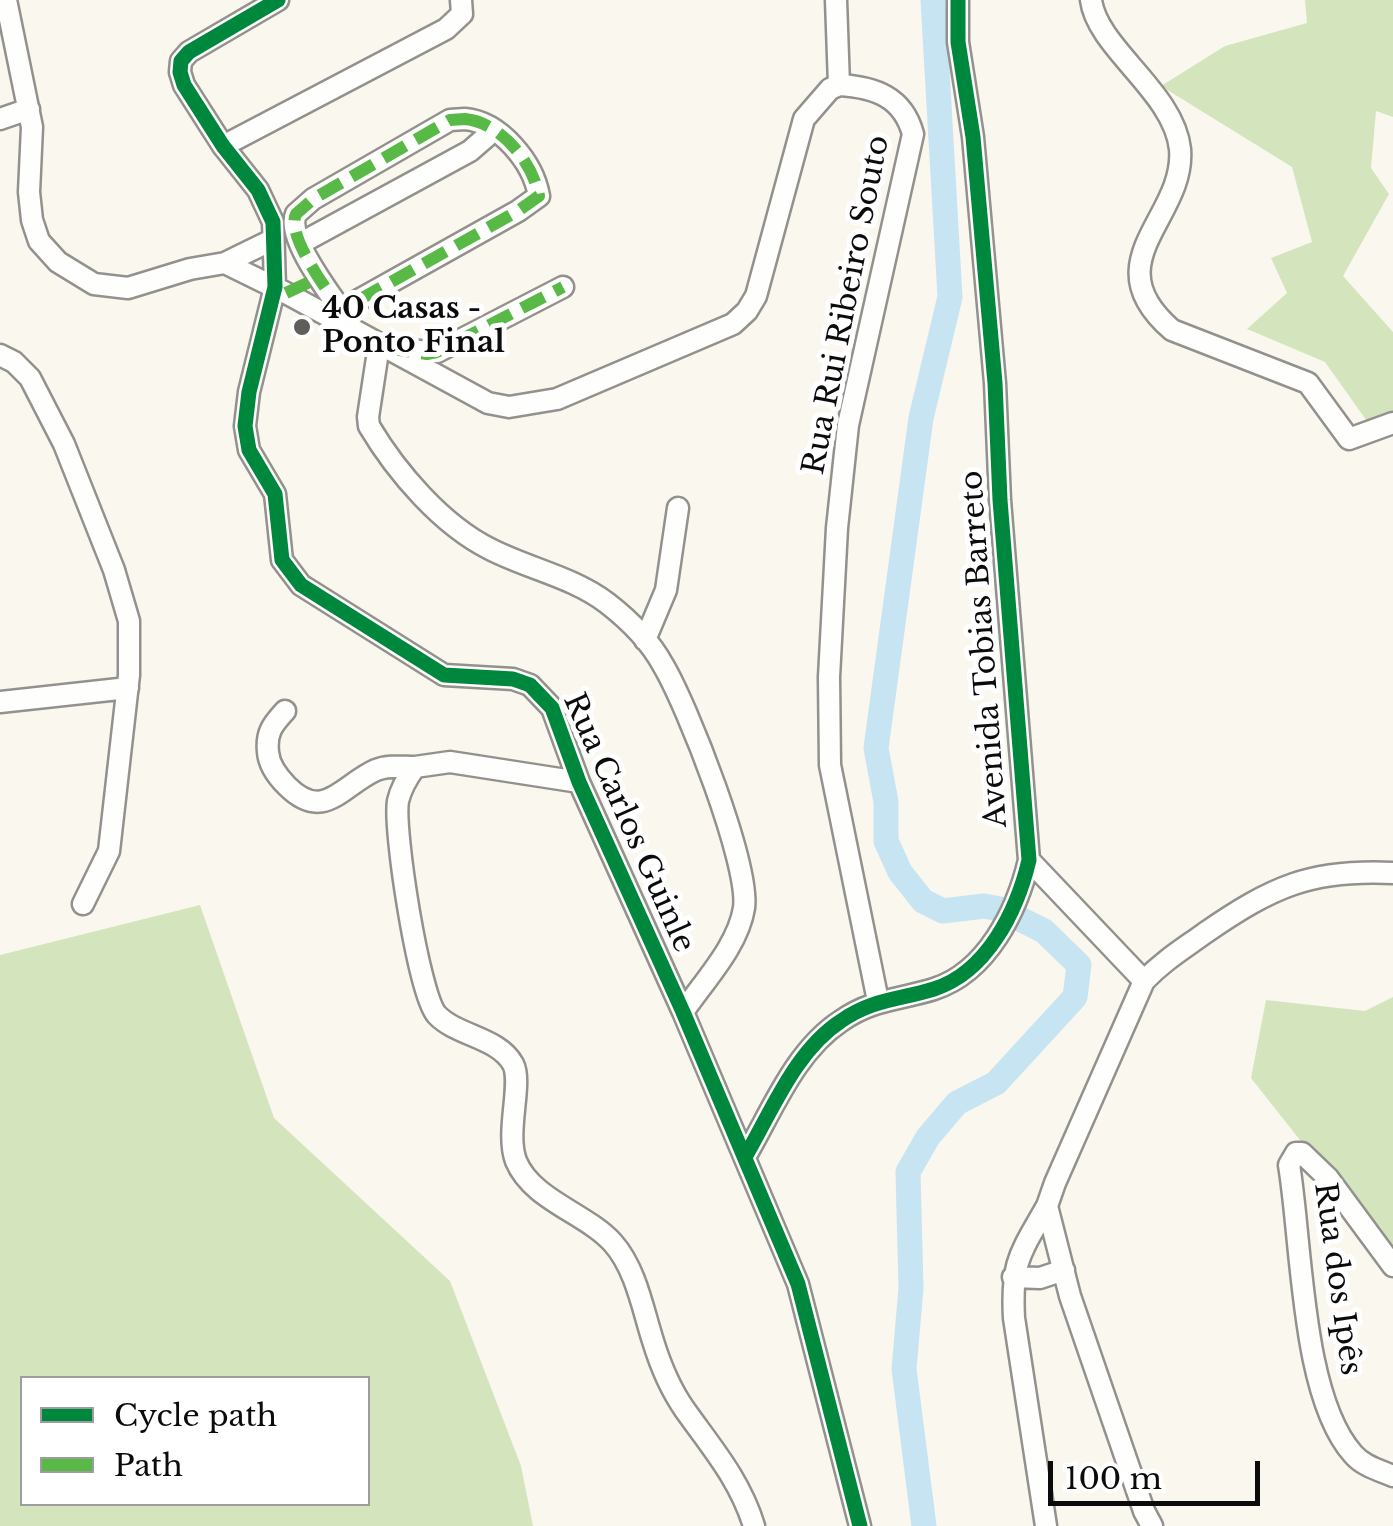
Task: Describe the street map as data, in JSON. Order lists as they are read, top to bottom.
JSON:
{
  "streets": {
    "street": [
      "Rua Rui Ribeiro Souto",
      "Avenida Tobias Barreto",
      "Rua Carlos Guinle",
      "Rua dos Ipês"
    ]
  },
  "crossings": [
    ["Rua Rui Ribeiro Souto", "Avenida Tobias Barreto"],
    ["Avenida Tobias Barreto", "Rua Carlos Guinle"]
  ],
  "places": ["40 Casas - Ponto Final"],
  "legend": ["Cycle path", "Path"],
  "scale_bar": "100 m"
}
